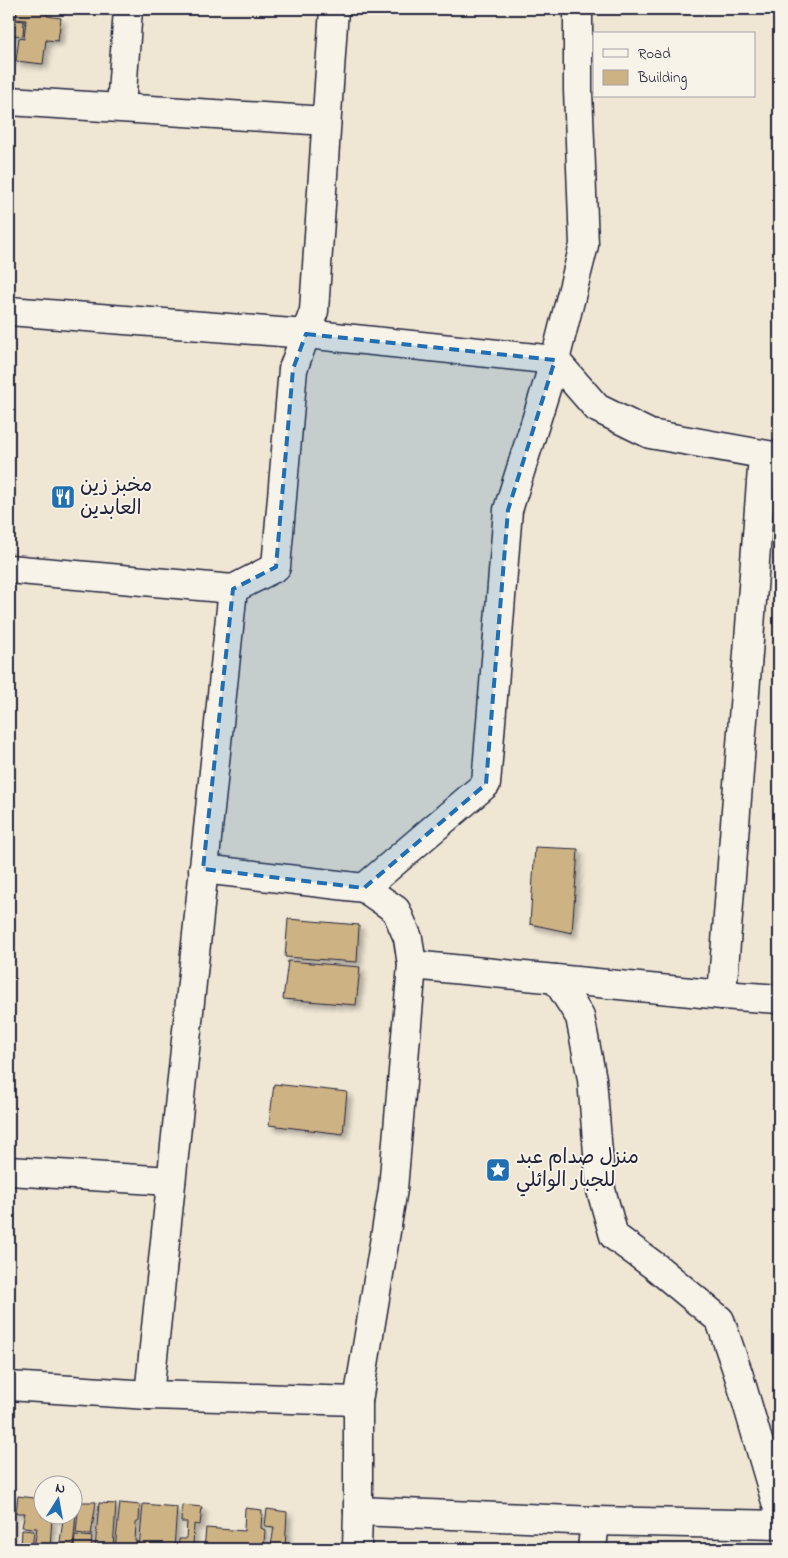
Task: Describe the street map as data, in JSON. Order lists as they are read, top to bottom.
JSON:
{
  "places": {
    "restaurant": ["مخبز زين العابدين"],
    "place": ["منزل صدام عبد للجبار الوائلي"]
  },
  "legend": ["Road", "Building"],
  "north": "top"
}
